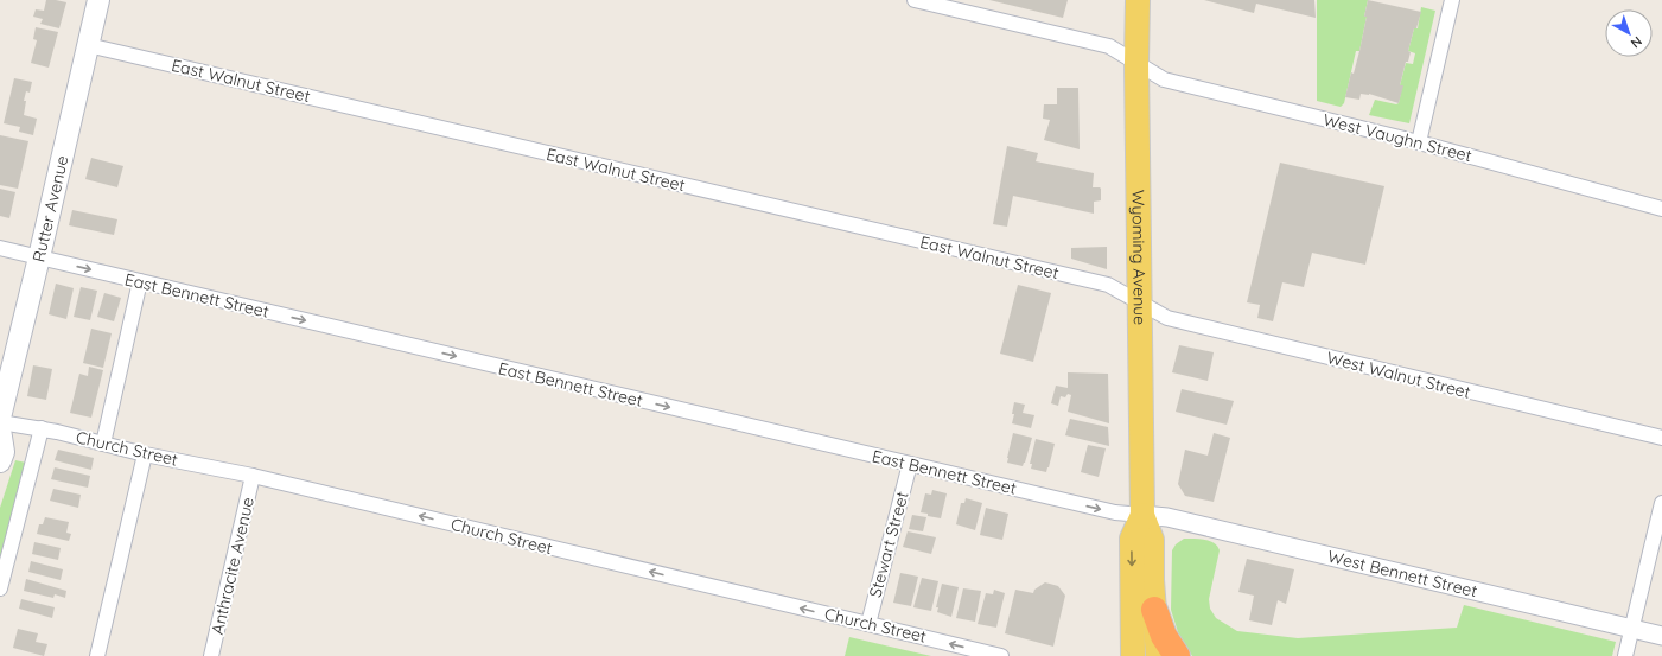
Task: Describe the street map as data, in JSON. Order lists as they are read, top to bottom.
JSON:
{
  "streets": {
    "main road": ["Rutter Avenue", "Wyoming Avenue"],
    "street": [
      "East Walnut Street",
      "West Vaughn Street",
      "East Bennett Street",
      "West Walnut Street",
      "Church Street",
      "Stewart Street",
      "Anthracite Avenue",
      "West Bennett Street"
    ]
  },
  "crossings": [
    ["East Walnut Street", "Rutter Avenue"],
    ["East Walnut Street", "Wyoming Avenue"],
    ["East Walnut Street", "West Walnut Street"],
    ["West Vaughn Street", "Wyoming Avenue"],
    ["Rutter Avenue", "East Bennett Street"],
    ["Wyoming Avenue", "East Bennett Street"],
    ["Wyoming Avenue", "West Walnut Street"],
    ["Wyoming Avenue", "West Bennett Street"],
    ["East Bennett Street", "Stewart Street"],
    ["East Bennett Street", "West Bennett Street"],
    ["Church Street", "Stewart Street"],
    ["Church Street", "Anthracite Avenue"]
  ],
  "one_way": ["East Bennett Street", "Church Street"],
  "north": "bottom right"
}
